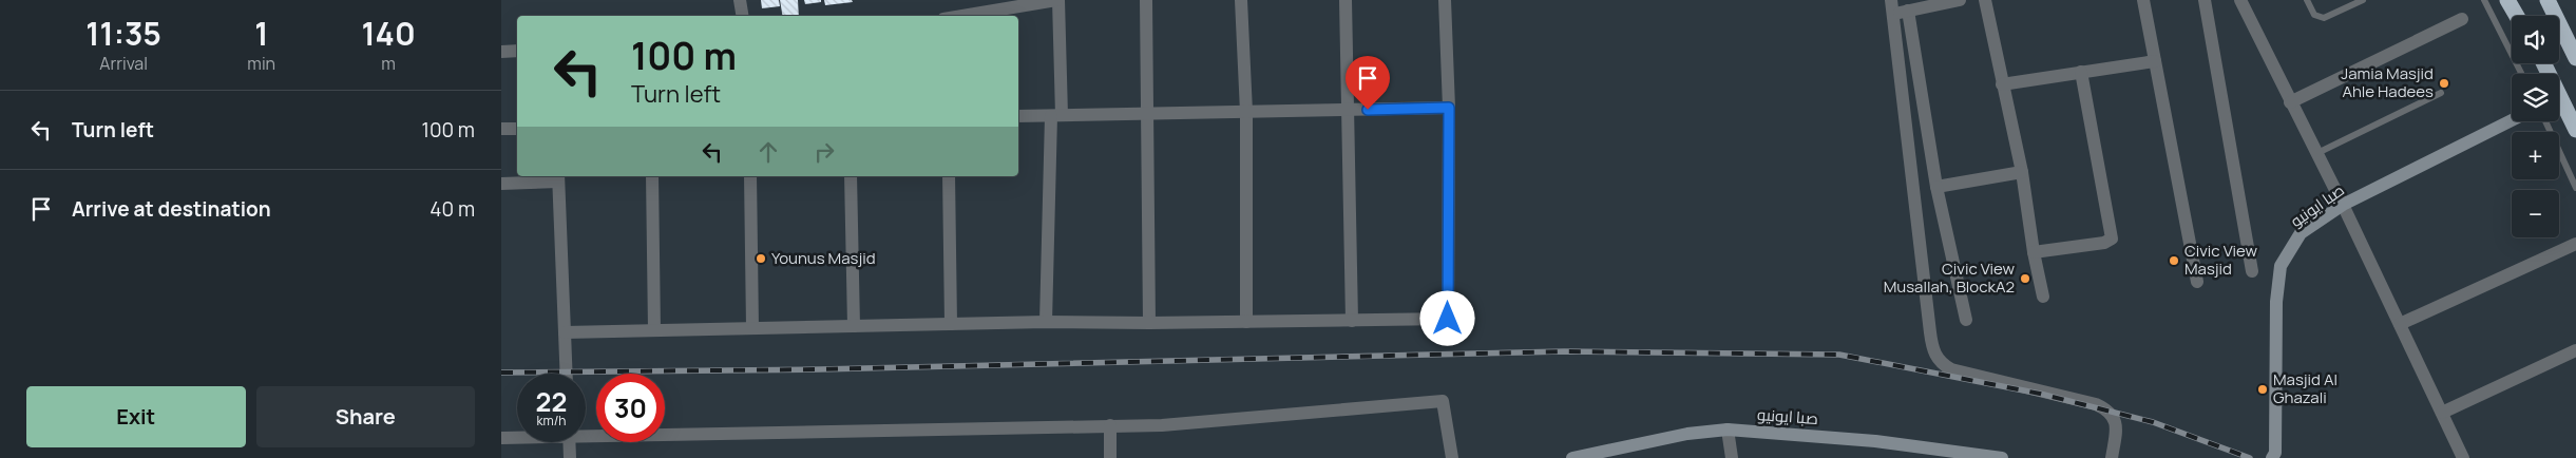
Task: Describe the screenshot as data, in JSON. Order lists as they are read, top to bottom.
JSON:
{
  "streets": {
    "main road": ["صبا ایونیو"]
  },
  "places": [
    "Jamia Masjid Ahle Hadees",
    "Younus Masjid",
    "Civic View Masjid",
    "Civic View Musallah, BlockA2",
    "Masjid Al Ghazali"
  ],
  "page": {
    "eta": [
      "11:35",
      "Arrival",
      "1",
      "min",
      "140",
      "m"
    ],
    "map_buttons": ["+", "−"],
    "turn": ["100 m", "Turn left"],
    "list": [
      {
        "name": "Turn left",
        "value": "100 m"
      },
      {
        "name": "Arrive at destination",
        "value": "40 m"
      }
    ],
    "speed": "22 km/h",
    "limit": "30",
    "buttons": ["Exit", "Share"]
  }
}
